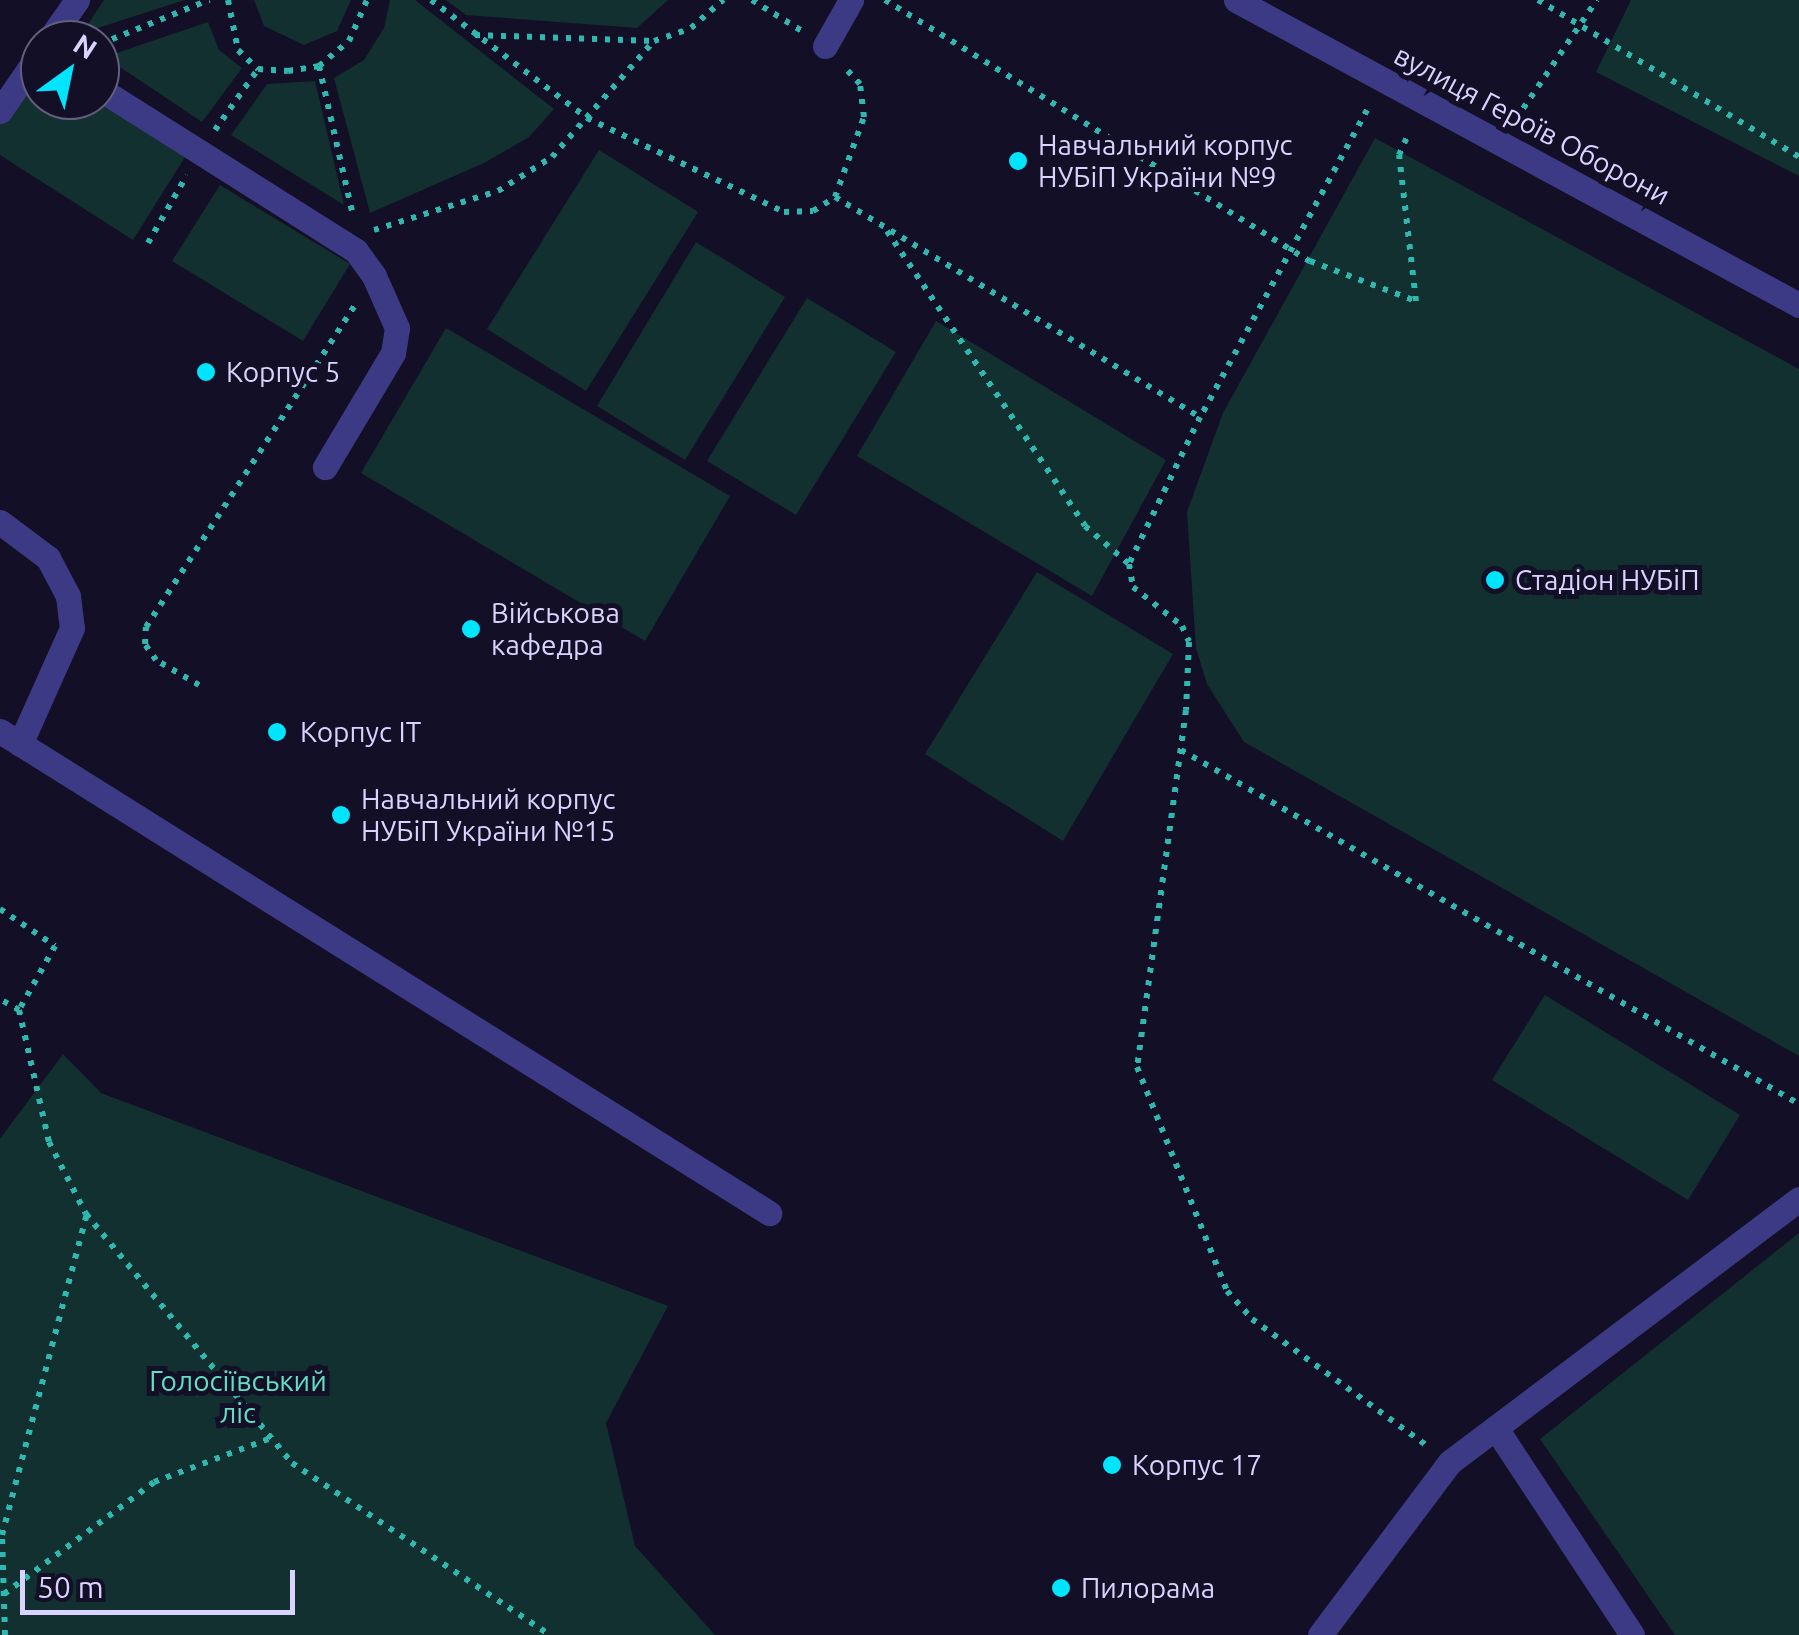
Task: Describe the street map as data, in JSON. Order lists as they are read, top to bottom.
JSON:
{
  "streets": {
    "street": ["вулиця Героїв Оборони"]
  },
  "parks": ["Голосіївський ліс"],
  "places": [
    "Навчальний корпус НУБіП України №9",
    "Корпус 5",
    "Стадіон НУБіП",
    "Військова кафедра",
    "Корпус ІТ",
    "Навчальний корпус НУБіП України №15",
    "Корпус 17",
    "Пилорама"
  ],
  "scale_bar": "50 m",
  "north": "top right"
}
